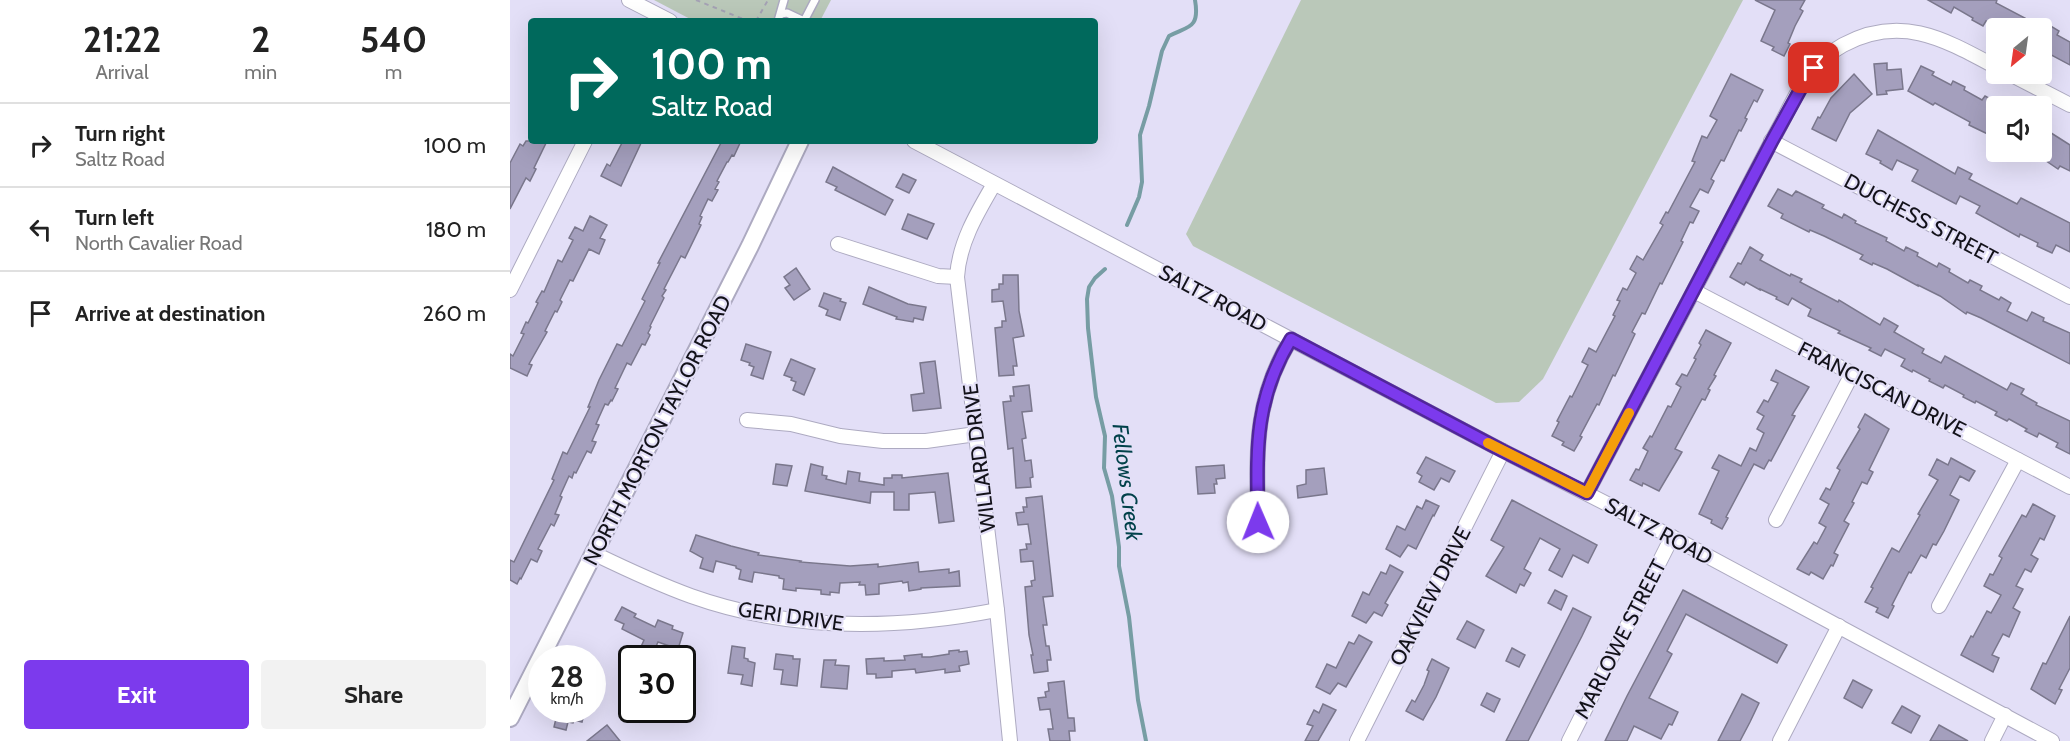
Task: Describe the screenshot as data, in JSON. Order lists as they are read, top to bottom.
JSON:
{
  "streets": {
    "street": [
      "DUCHESS STREET",
      "SALTZ ROAD",
      "FRANCISCAN DRIVE",
      "NORTH MORTON TAYLOR ROAD",
      "WILLARD DRIVE",
      "OAKVIEW DRIVE",
      "GERI DRIVE",
      "MARLOWE STREET"
    ]
  },
  "crossings": [
    ["SALTZ ROAD", "WILLARD DRIVE"],
    ["SALTZ ROAD", "OAKVIEW DRIVE"],
    ["SALTZ ROAD", "MARLOWE STREET"],
    ["NORTH MORTON TAYLOR ROAD", "GERI DRIVE"],
    ["WILLARD DRIVE", "GERI DRIVE"]
  ],
  "water": ["Fellows Creek"],
  "north": "bottom left",
  "page": {
    "eta": [
      "21:22",
      "Arrival",
      "2",
      "min",
      "540",
      "m"
    ],
    "turn": ["100 m", "Saltz Road"],
    "list": [
      {
        "name": "Turn right",
        "note": "Saltz Road",
        "value": "100 m"
      },
      {
        "name": "Turn left",
        "note": "North Cavalier Road",
        "value": "180 m"
      },
      {
        "name": "Arrive at destination",
        "value": "260 m"
      }
    ],
    "speed": "28 km/h",
    "limit": "30",
    "buttons": ["Exit", "Share"]
  }
}
